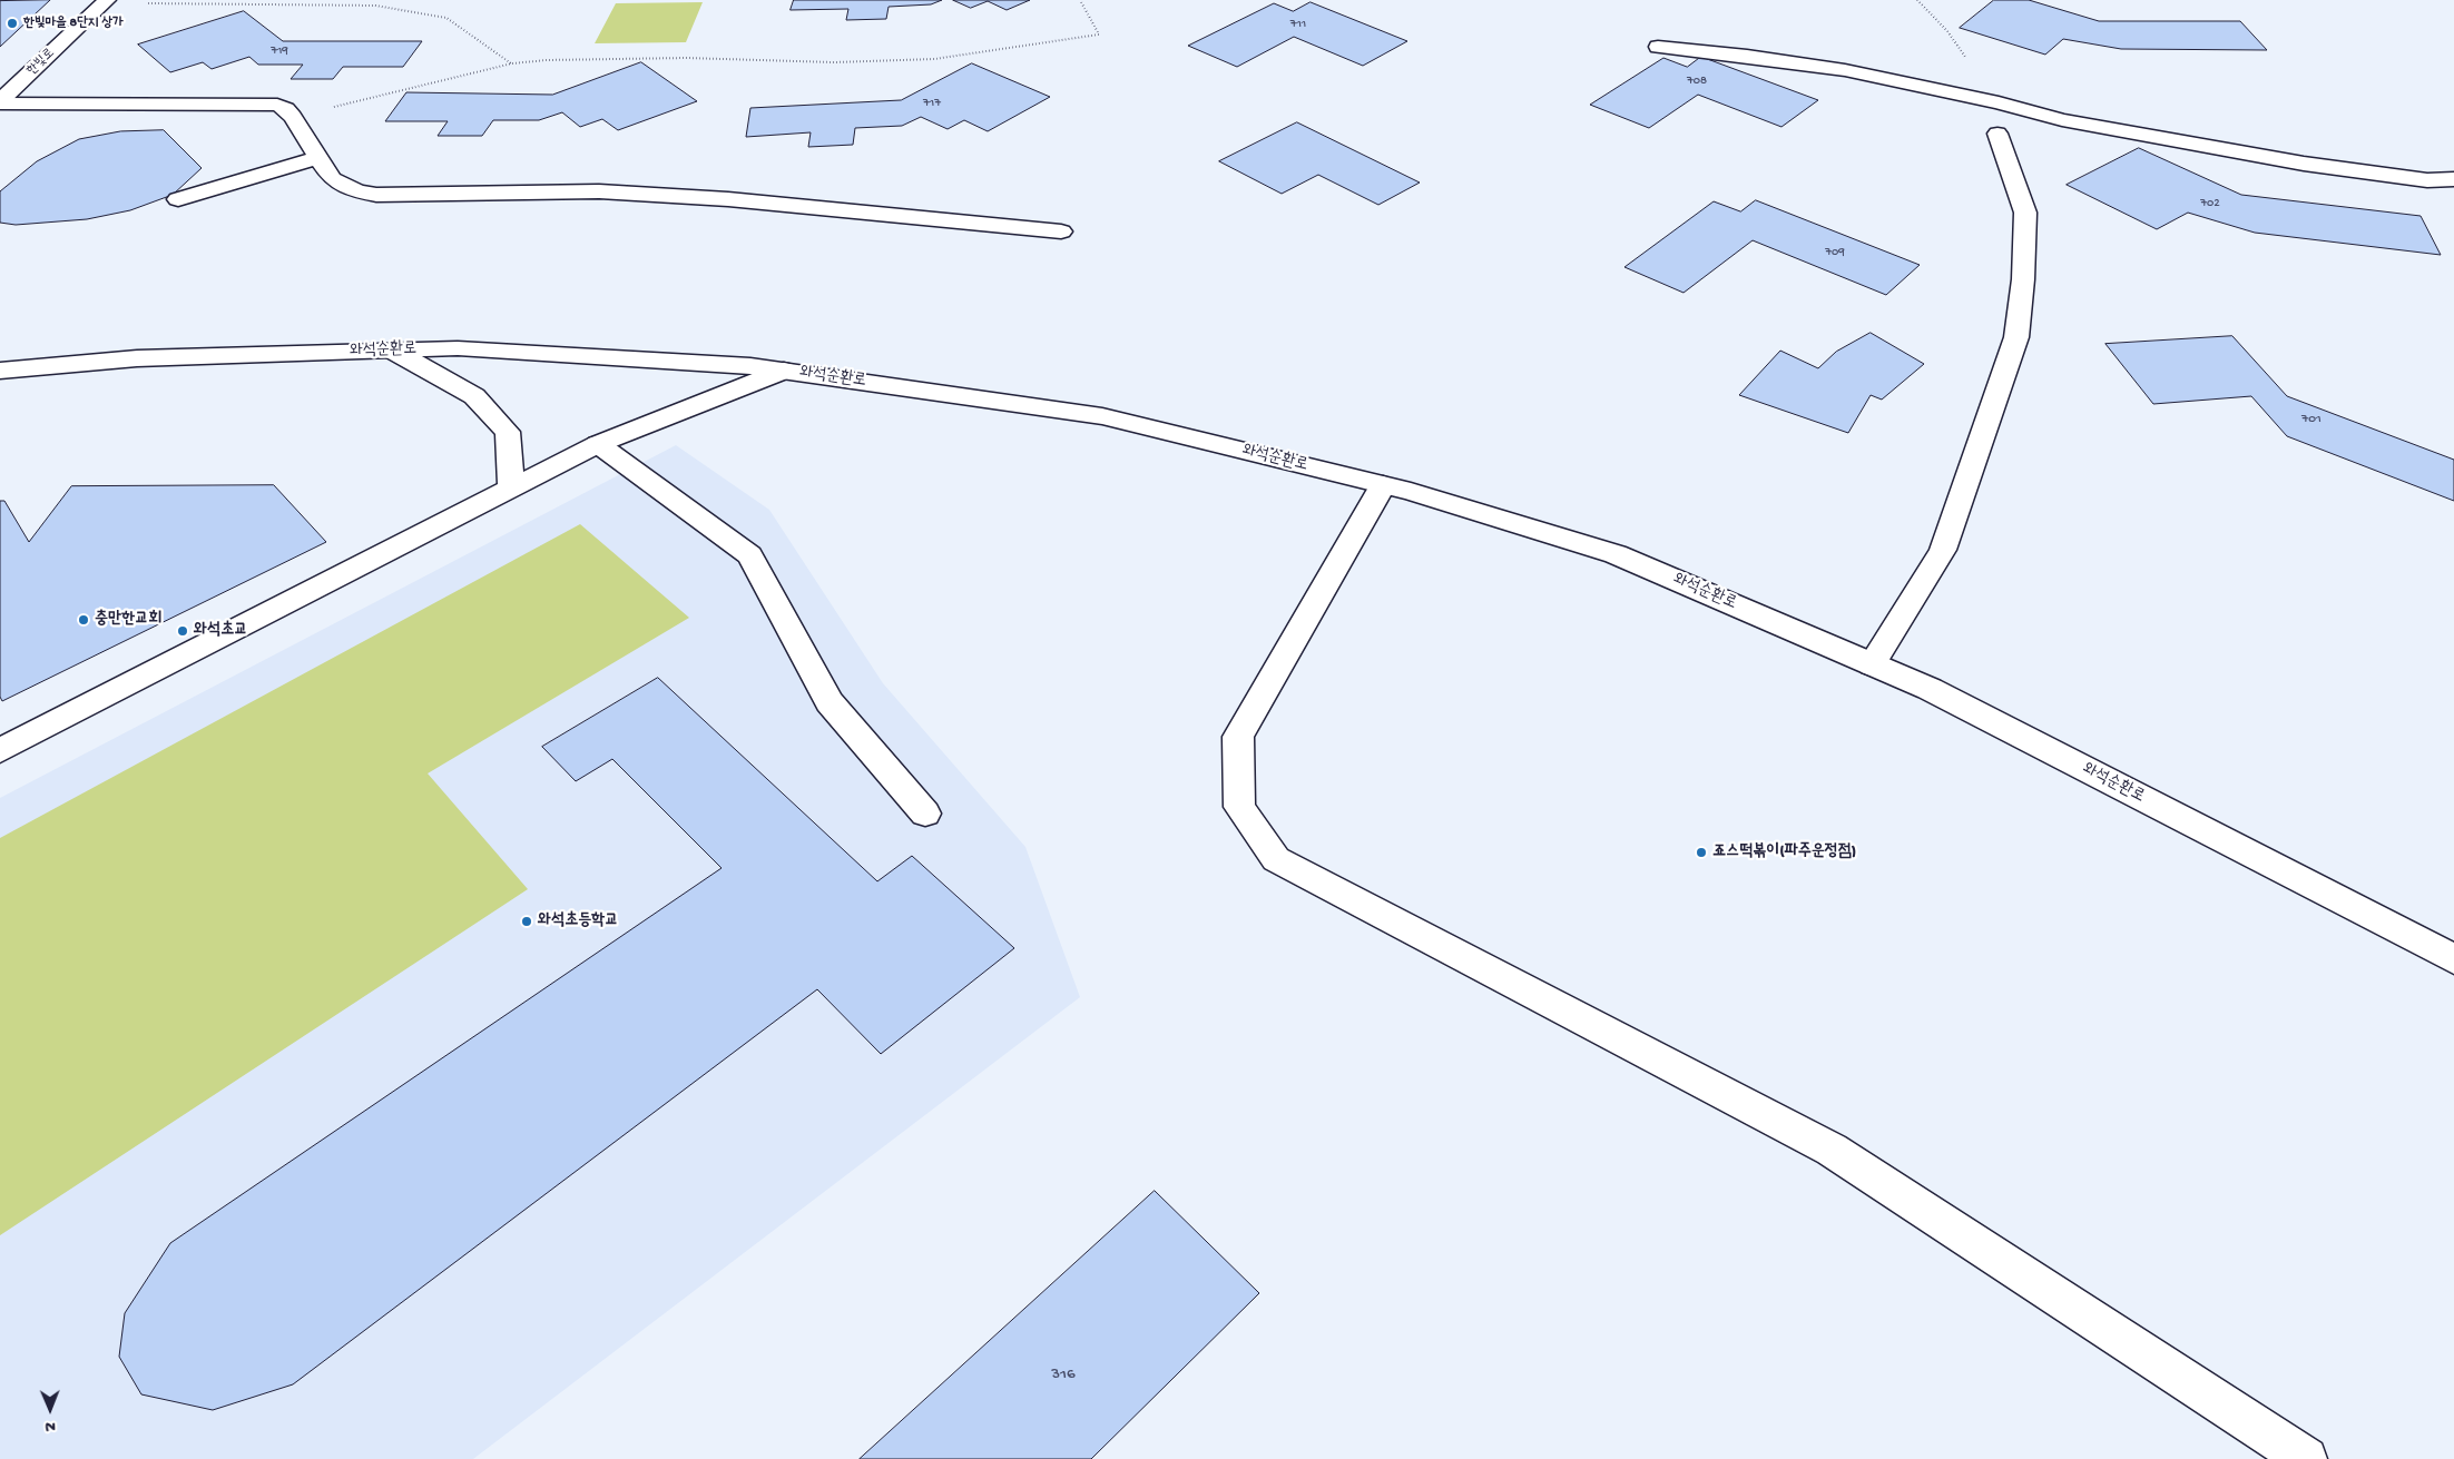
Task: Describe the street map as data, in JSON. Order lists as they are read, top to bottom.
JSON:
{
  "streets": {
    "street": ["한빛로", "와석순환로"]
  },
  "places": [
    "한빛마을 8단지 상가",
    "충만한교회",
    "와석초교",
    "죠스떡볶이(파주운정점)",
    "와석초등학교"
  ],
  "house_numbers": [
    "711",
    "719",
    "708",
    "717",
    "702",
    "709",
    "701",
    "316"
  ],
  "north": "bottom"
}
